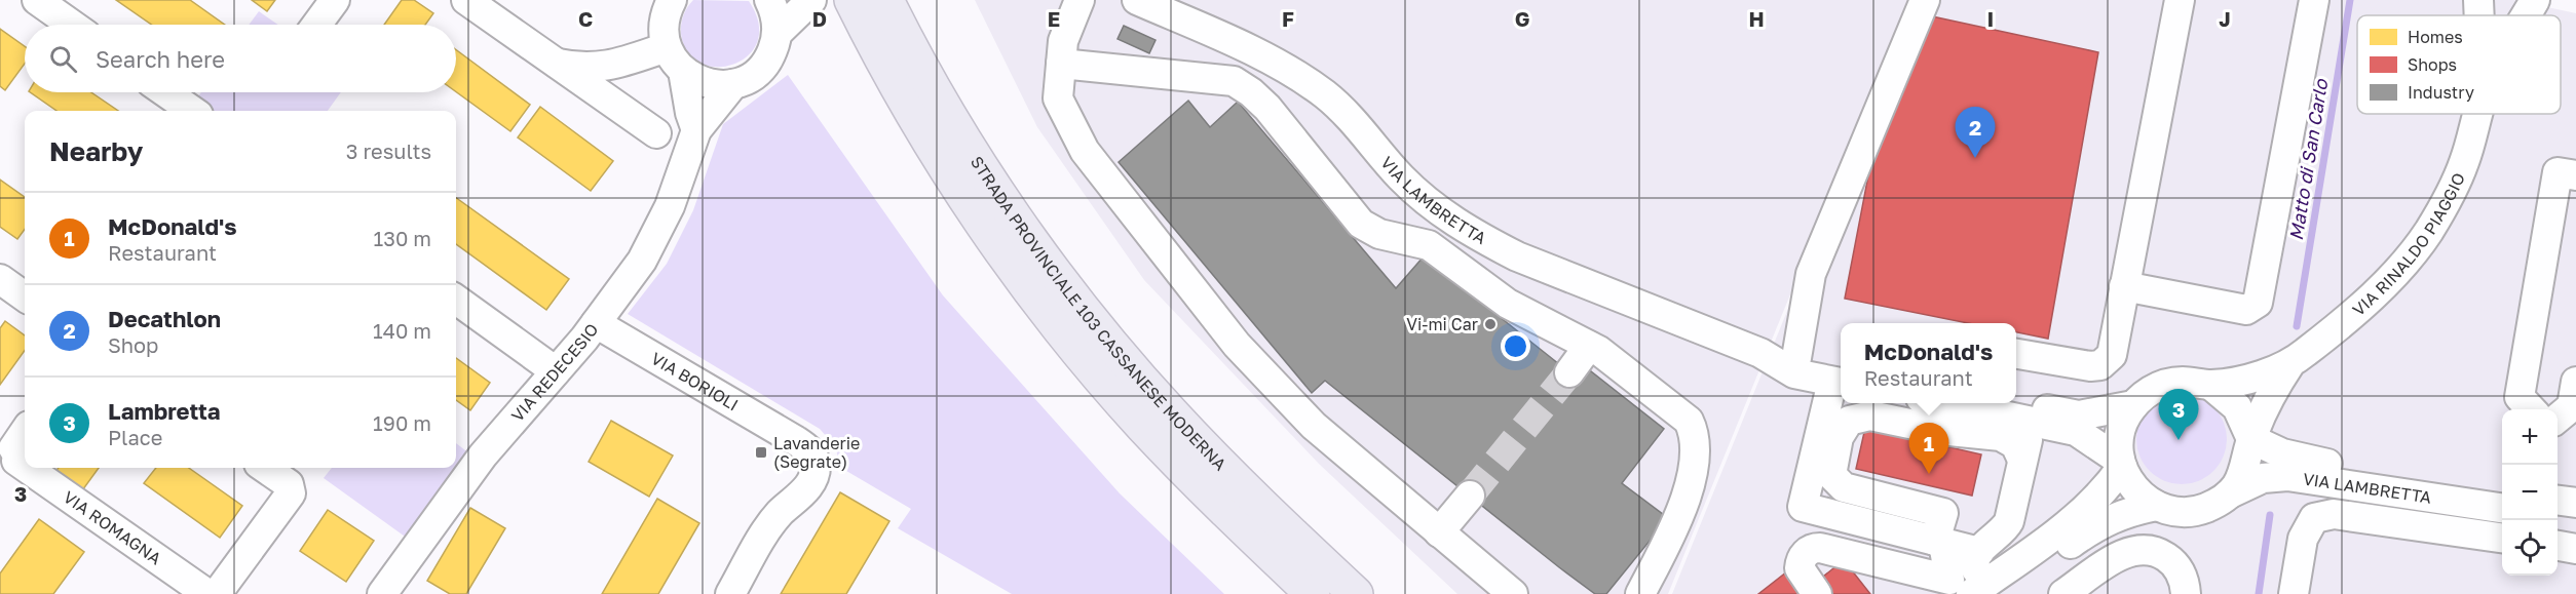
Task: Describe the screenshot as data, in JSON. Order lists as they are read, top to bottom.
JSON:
{
  "streets": {
    "highway": ["STRADA PROVINCIALE 103 CASSANESE MODERNA"],
    "street": [
      "VIA LAMBRETTA",
      "VIA RINALDO PIAGGIO",
      "VIA REDECESIO",
      "VIA BORIOLI",
      "VIA ROMAGNA"
    ]
  },
  "crossings": [
    ["VIA LAMBRETTA", "VIA RINALDO PIAGGIO"],
    ["VIA REDECESIO", "VIA BORIOLI"]
  ],
  "water": ["Matto di San Carlo"],
  "places": {
    "other": ["Vi-mi Car"],
    "transit": ["Lavanderie (Segrate)"]
  },
  "legend": ["Homes", "Shops", "Industry"],
  "page": {
    "search": "Search here",
    "pins": ["2", "3", "1"],
    "heading": ["Nearby", "3 results"],
    "list": [
      {
        "mark": "1",
        "name": "McDonald's",
        "note": "Restaurant",
        "value": "130 m"
      },
      {
        "mark": "2",
        "name": "Decathlon",
        "note": "Shop",
        "value": "140 m"
      },
      {
        "mark": "3",
        "name": "Lambretta",
        "note": "Place",
        "value": "190 m"
      }
    ],
    "popup": ["McDonald's", "Restaurant"],
    "map_buttons": ["+", "−"]
  },
  "grid": {
    "columns": [
      "C",
      "D",
      "E",
      "F",
      "G",
      "H",
      "I",
      "J"
    ],
    "rows": ["3"]
  }
}
